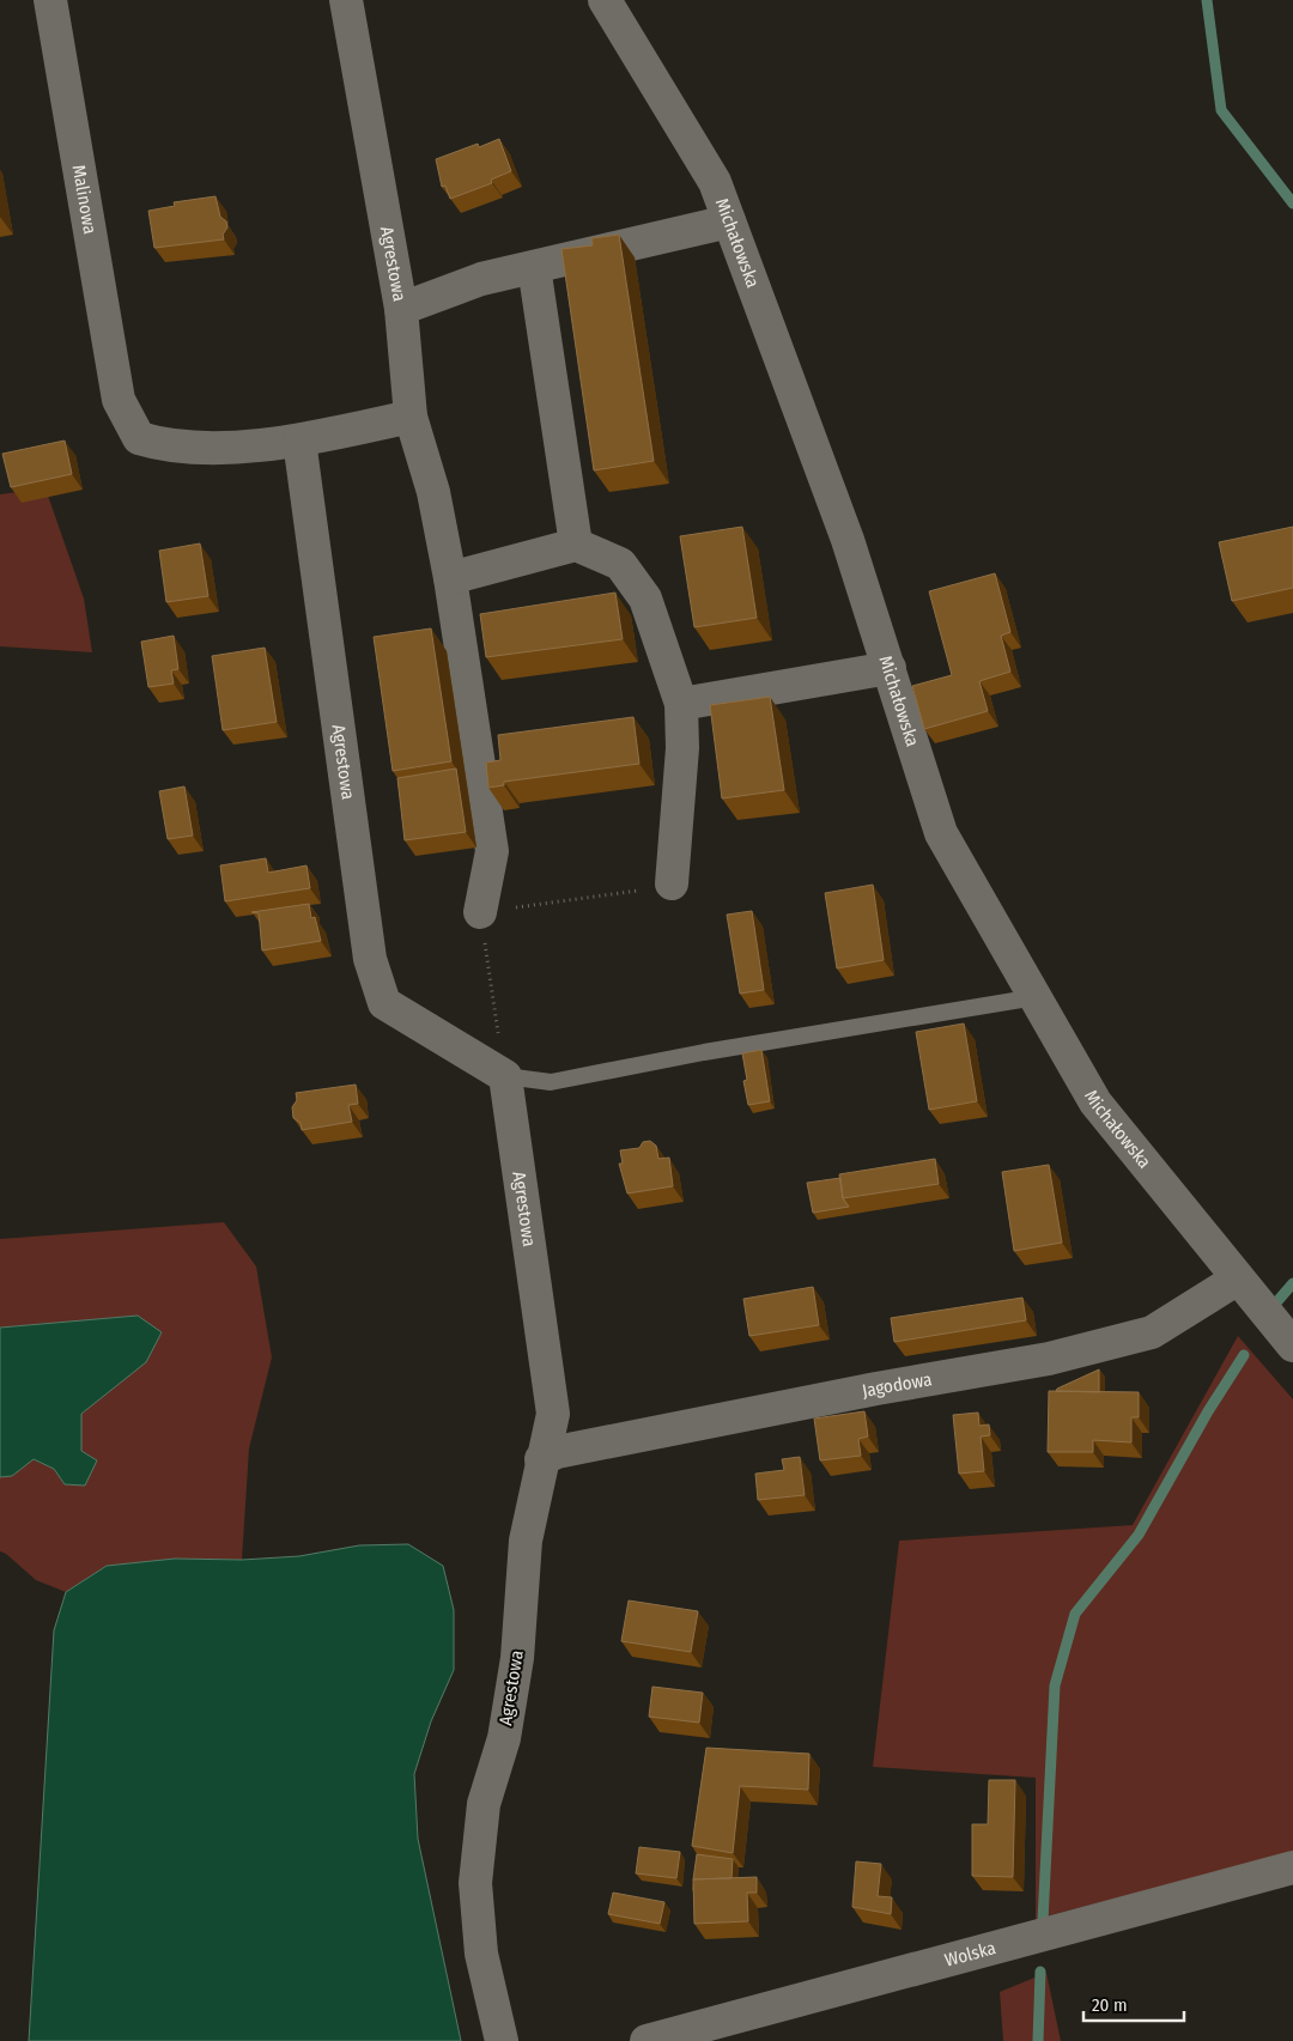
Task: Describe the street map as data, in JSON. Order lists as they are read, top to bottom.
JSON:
{
  "streets": {
    "street": [
      "Malinowa",
      "Michałowska",
      "Agrestowa",
      "Jagodowa",
      "Wolska"
    ]
  },
  "crossings": [
    ["Malinowa", "Agrestowa"],
    ["Michałowska", "Jagodowa"],
    ["Agrestowa", "Jagodowa"]
  ],
  "scale_bar": "20 m"
}
